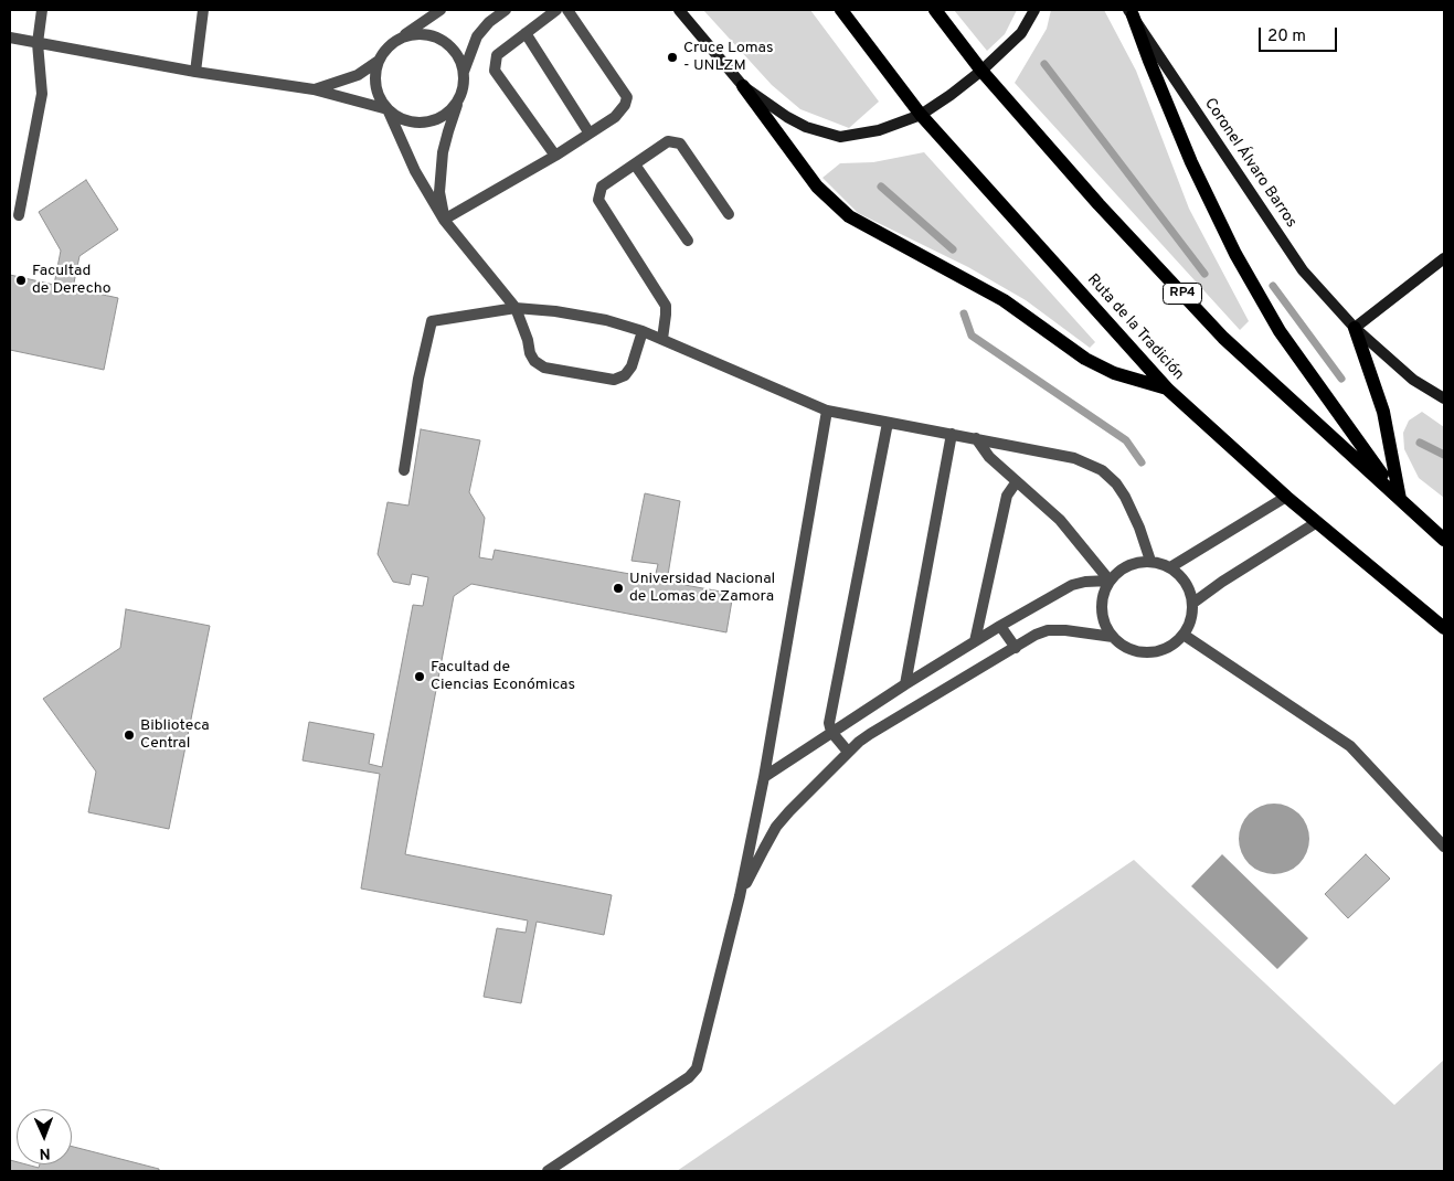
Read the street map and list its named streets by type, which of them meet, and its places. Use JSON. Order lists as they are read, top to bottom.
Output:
{
  "streets": {
    "main road": ["Coronel Álvaro Barros", "RP4", "Ruta de la Tradición"]
  },
  "places": [
    "Cruce Lomas - UNLZM",
    "Facultad de Derecho",
    "Universidad Nacional de Lomas de Zamora",
    "Facultad de Ciencias Económicas",
    "Biblioteca Central"
  ],
  "scale_bar": "20 m",
  "north": "bottom"
}
